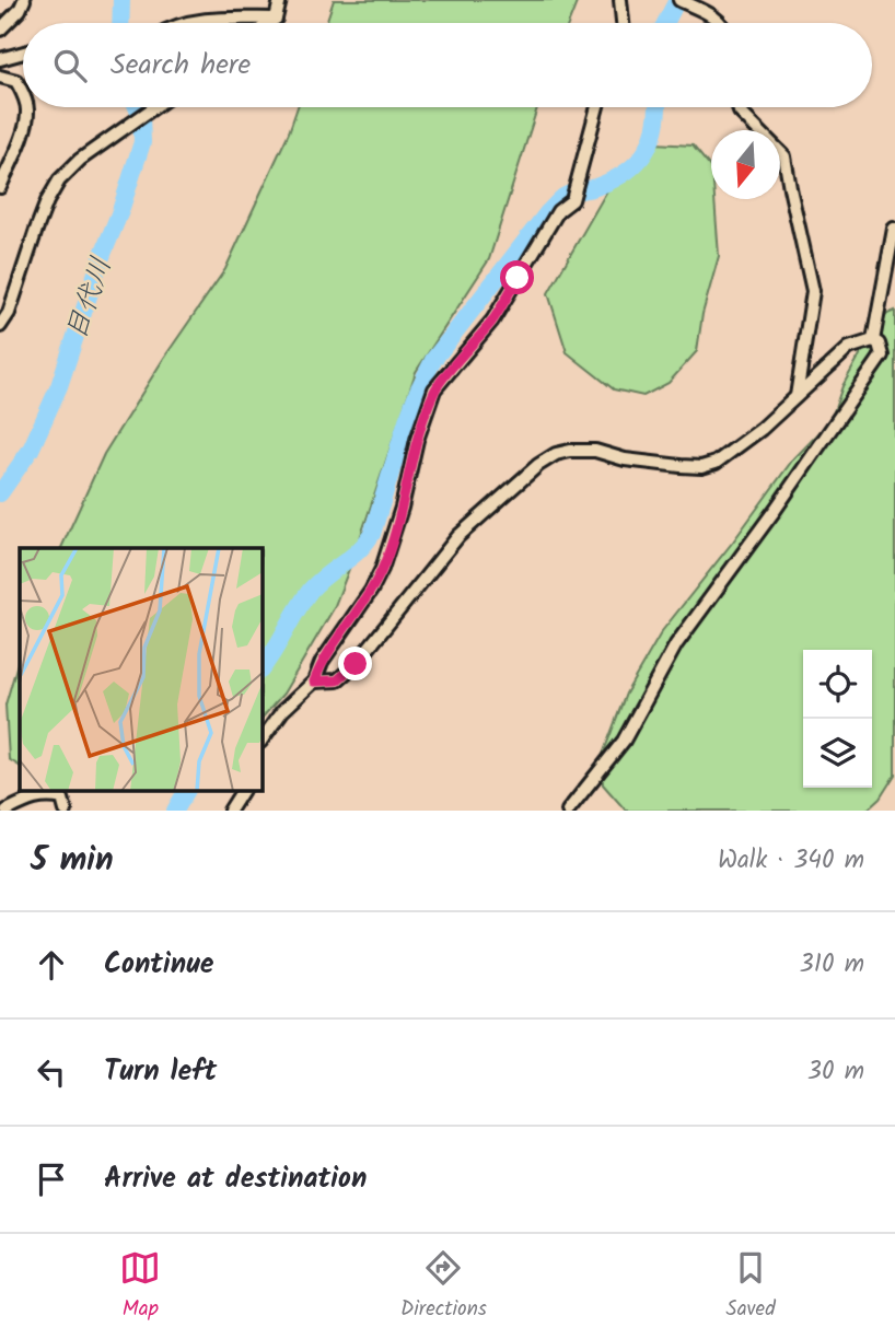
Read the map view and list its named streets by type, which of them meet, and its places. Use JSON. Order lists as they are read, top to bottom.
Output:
{
  "water": ["目代川"],
  "north": "bottom",
  "page": {
    "search": "Search here",
    "heading": ["5 min", "Walk · 340 m"],
    "list": [
      ["Continue", "310 m"],
      ["Turn left", "30 m"],
      "Arrive at destination"
    ],
    "nav": ["Map", "Directions", "Saved"]
  }
}
